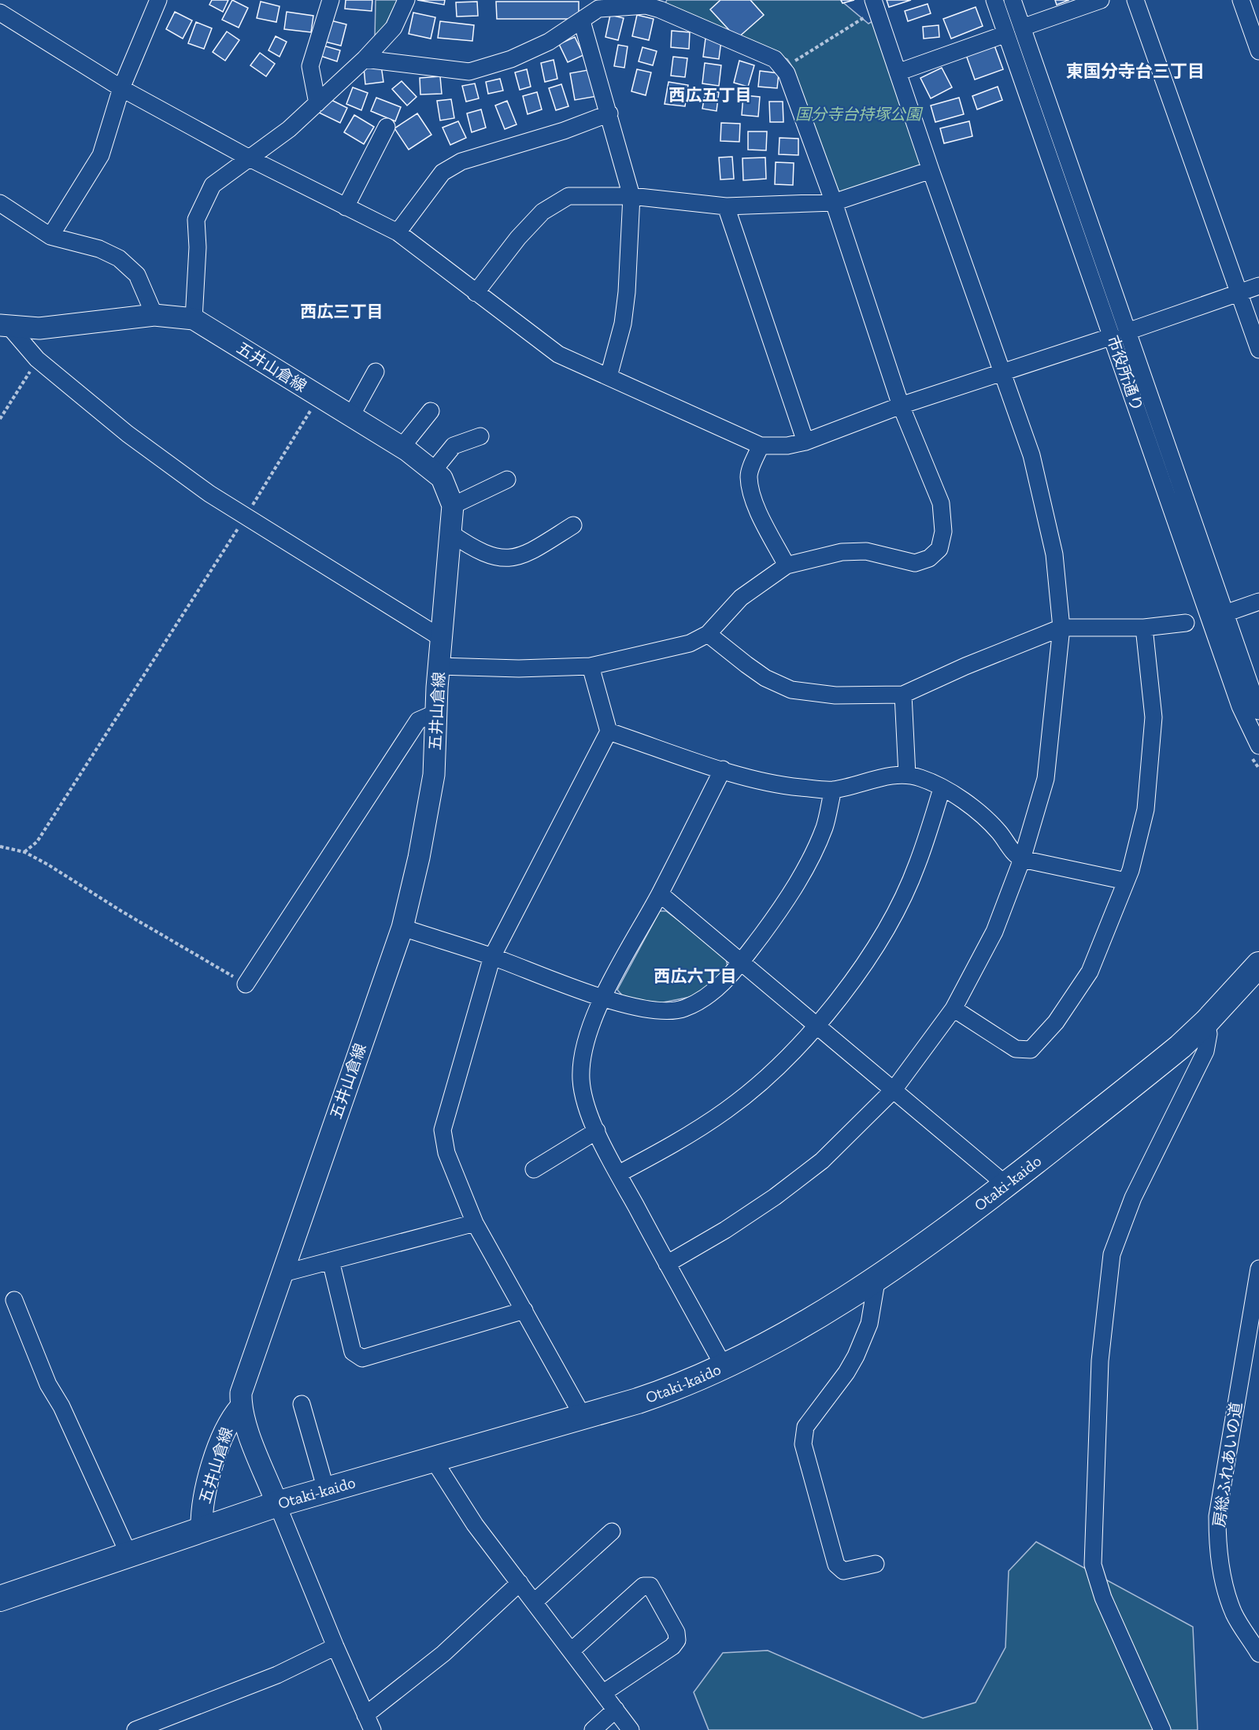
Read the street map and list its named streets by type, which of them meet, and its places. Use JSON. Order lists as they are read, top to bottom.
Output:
{
  "streets": {
    "highway": ["Otaki-kaido"],
    "main road": ["五井山倉線"],
    "street": ["市役所通り", "房総ふれあいの道"]
  },
  "crossings": [
    ["五井山倉線", "Otaki-kaido"]
  ],
  "districts": [
    "東国分寺台三丁目",
    "西広五丁目",
    "西広三丁目",
    "西広六丁目"
  ],
  "parks": ["国分寺台持塚公園"]
}
